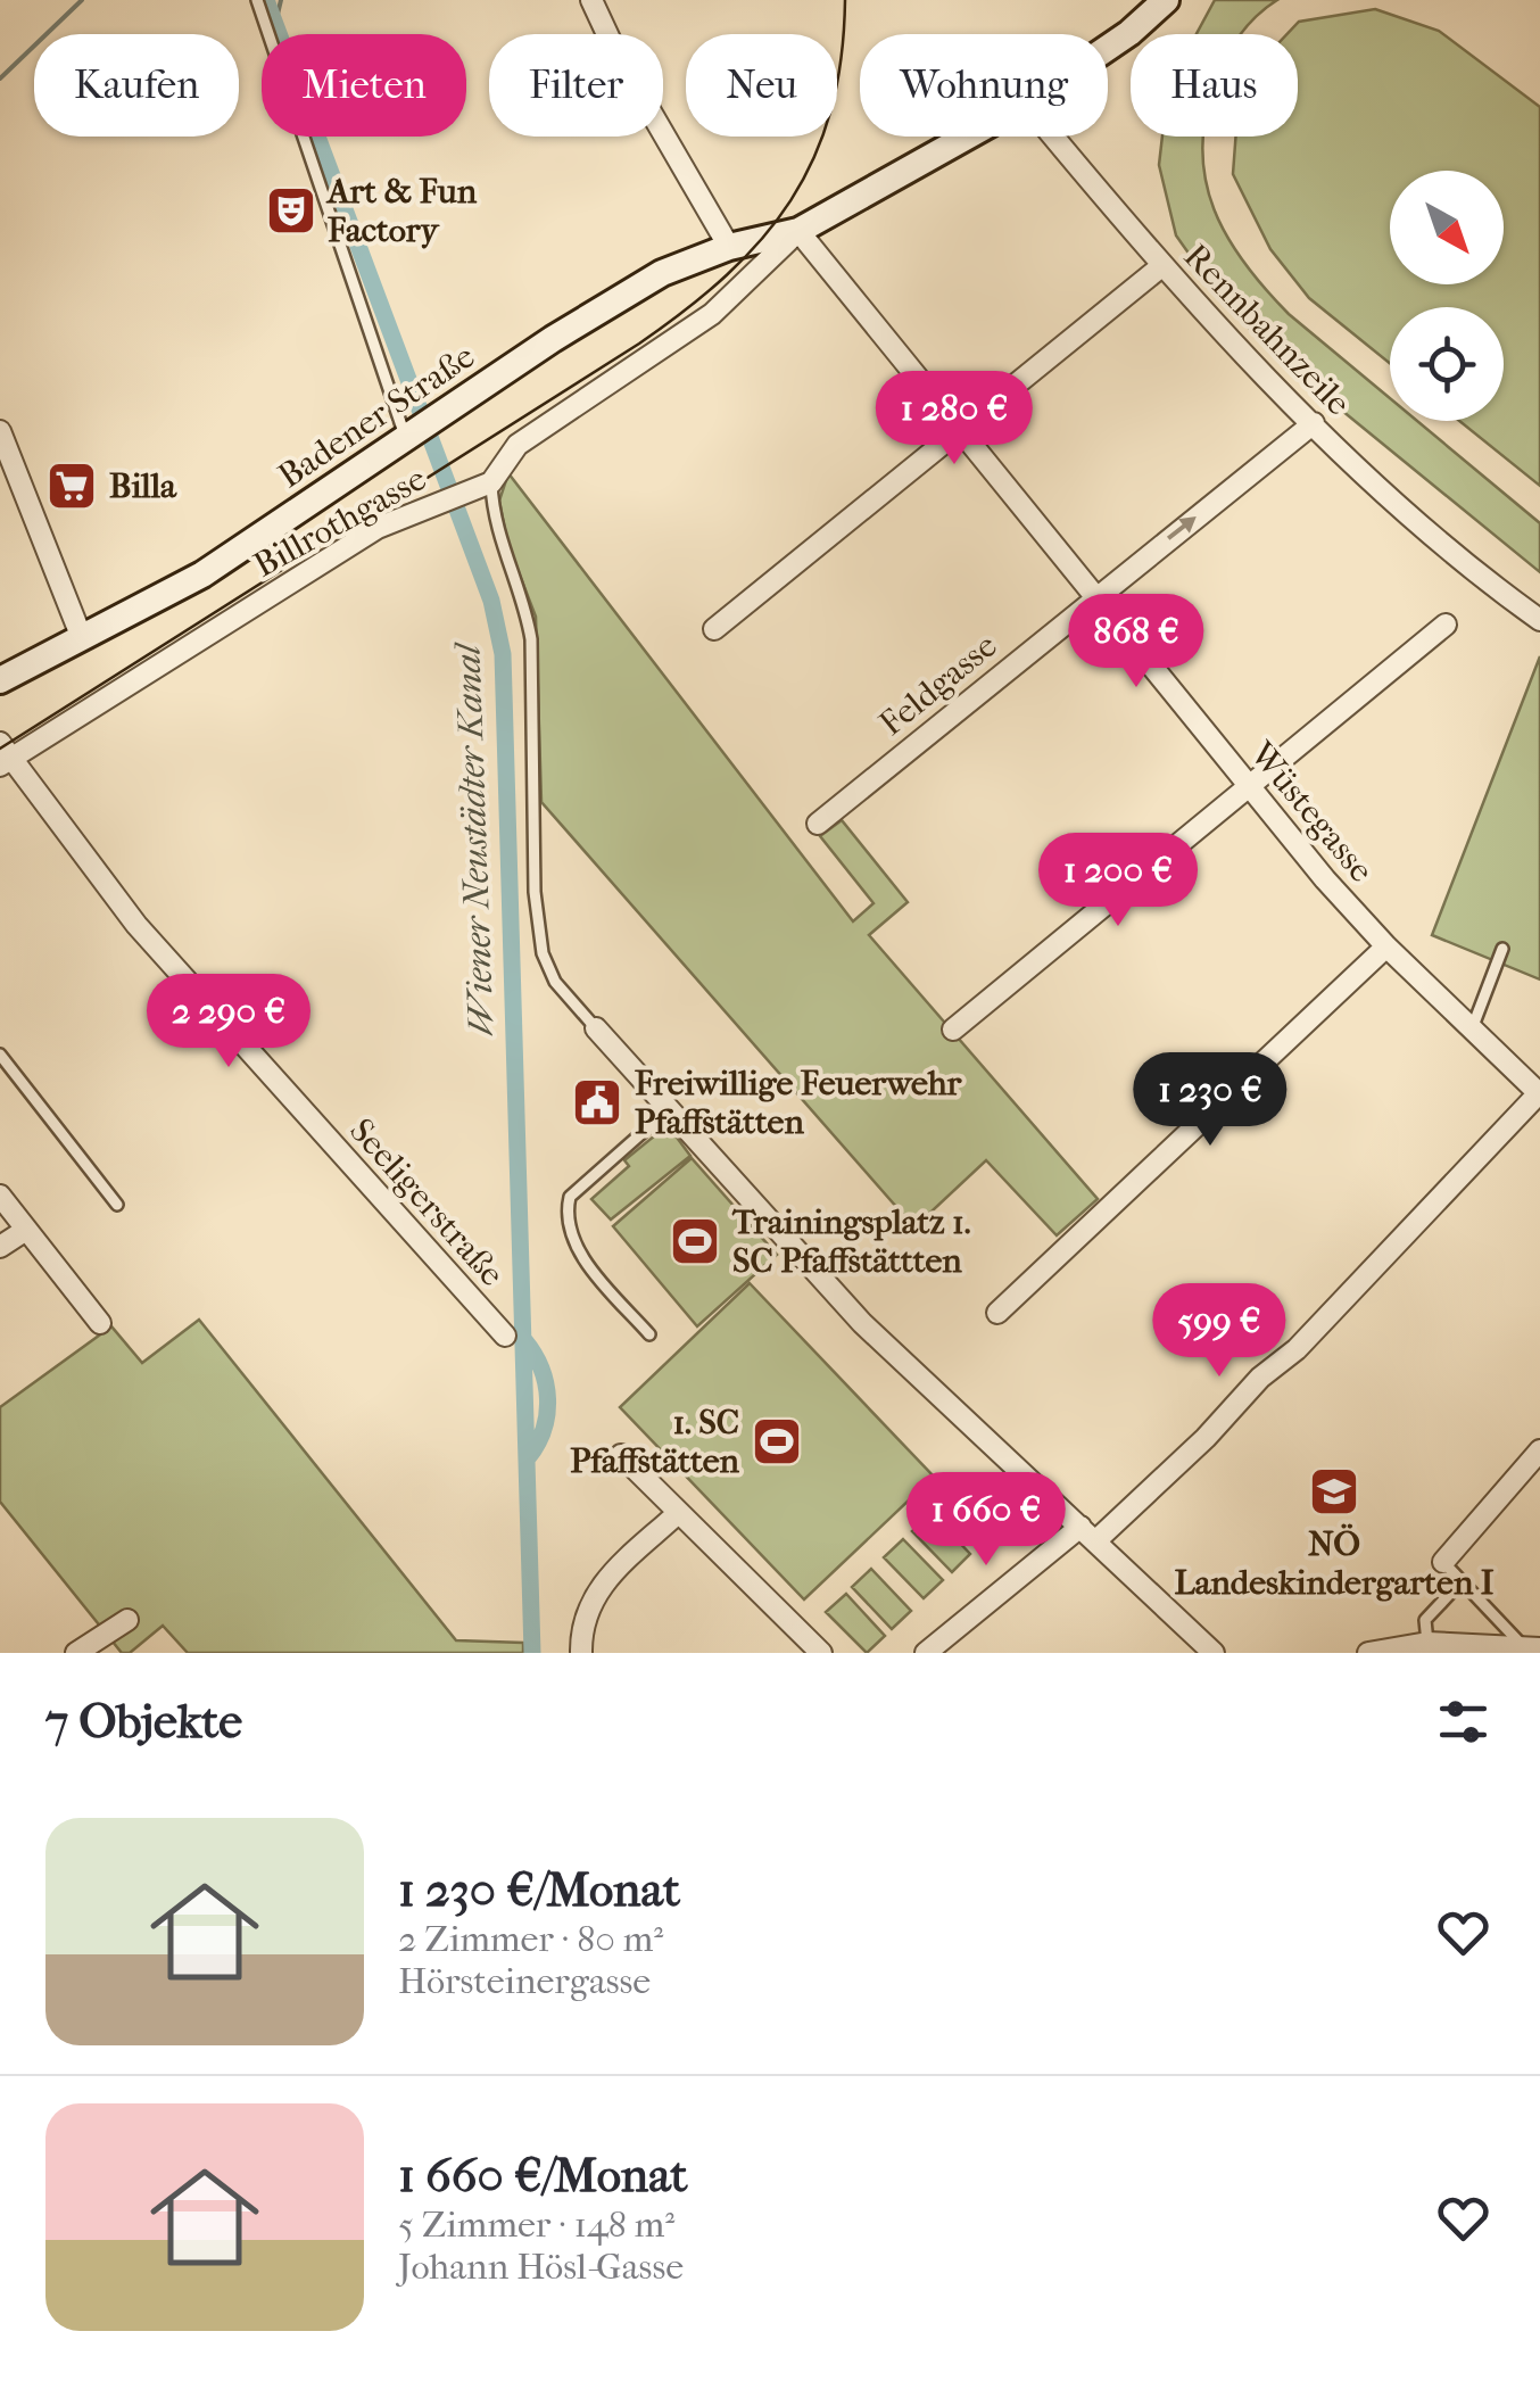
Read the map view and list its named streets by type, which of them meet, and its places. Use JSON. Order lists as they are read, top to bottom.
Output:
{
  "streets": {
    "street": [
      "Rennbahnzeile",
      "Badener Straße",
      "Billrothgasse",
      "Feldgasse",
      "Wüstegasse",
      "Seeligerstraße"
    ]
  },
  "crossings": [
    ["Rennbahnzeile", "Feldgasse"],
    ["Badener Straße", "Wüstegasse"],
    ["Billrothgasse", "Seeligerstraße"],
    ["Feldgasse", "Wüstegasse"]
  ],
  "one_way": ["Feldgasse"],
  "water": ["Wiener Neustädter Kanal"],
  "places": {
    "theatre": ["Art & Fun Factory"],
    "supermarket": ["Billa"],
    "public building": ["Freiwillige Feuerwehr Pfaffstätten"],
    "sports": ["Trainingsplatz 1. SC Pfaffstättten", "1. SC Pfaffstätten"],
    "school or university": ["NÖ Landeskindergarten I"]
  },
  "north": "bottom right",
  "page": {
    "chip": [
      "Kaufen",
      "Mieten",
      "Filter",
      "Neu",
      "Wohnung",
      "Haus"
    ],
    "price": [
      "1 280 €",
      "868 €",
      "1 200 €",
      "2 290 €",
      "1 230 €",
      "599 €",
      "1 660 €"
    ],
    "heading": "7 Objekte",
    "list": [
      {
        "name": "1 230 €/Monat",
        "note": "2 Zimmer · 80 m² · Hörsteinergasse"
      },
      {
        "name": "1 660 €/Monat",
        "note": "5 Zimmer · 148 m² · Johann Hösl-Gasse"
      }
    ]
  }
}
